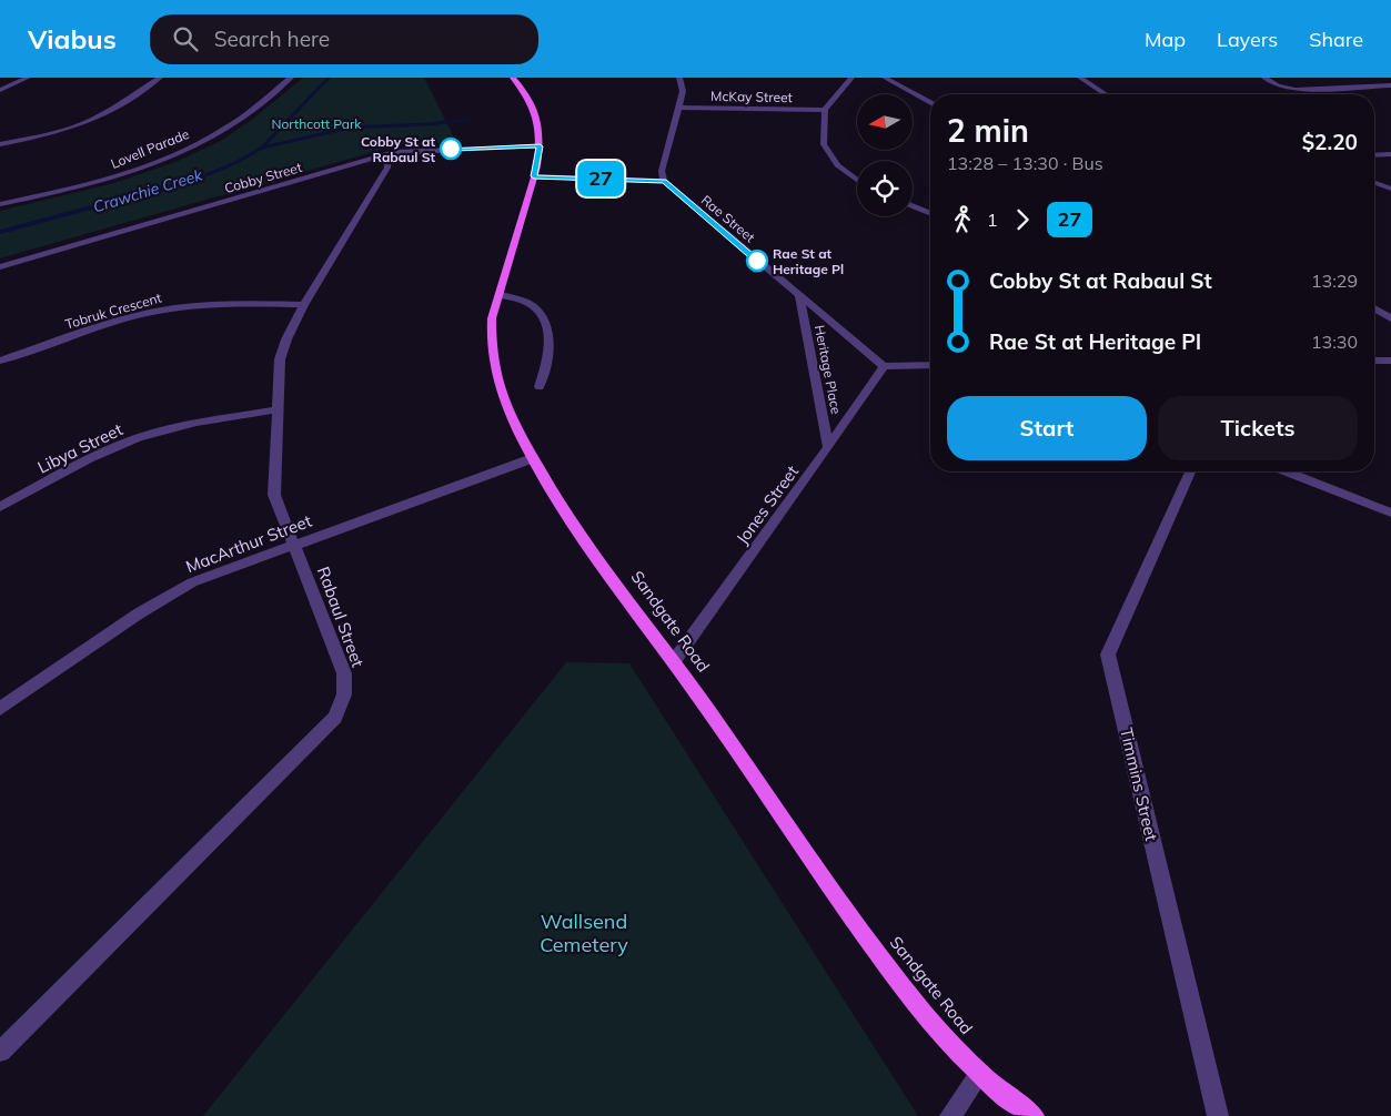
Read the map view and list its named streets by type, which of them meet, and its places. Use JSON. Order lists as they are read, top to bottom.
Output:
{
  "streets": {
    "main road": ["Sandgate Road"],
    "street": [
      "McKay Street",
      "Lovell Parade",
      "Cobby Street",
      "Rae Street",
      "Tobruk Crescent",
      "Heritage Place",
      "Libya Street",
      "Jones Street",
      "MacArthur Street",
      "Rabaul Street",
      "Timmins Street"
    ]
  },
  "crossings": [
    ["Cobby Street", "Rabaul Street"],
    ["Cobby Street", "Sandgate Road"],
    ["Rae Street", "Heritage Place"],
    ["Rae Street", "Jones Street"],
    ["Tobruk Crescent", "Rabaul Street"],
    ["Heritage Place", "Jones Street"],
    ["Libya Street", "Rabaul Street"],
    ["Jones Street", "Sandgate Road"],
    ["MacArthur Street", "Rabaul Street"],
    ["MacArthur Street", "Sandgate Road"]
  ],
  "water": ["Crawchie Creek"],
  "parks": ["Northcott Park", "Wallsend Cemetery"],
  "places": ["Cobby St at Rabaul St", "Rae St at Heritage Pl"],
  "lines": ["bus line 27"],
  "north": "left",
  "page": {
    "header": "Viabus",
    "search": "Search here",
    "nav": ["Map", "Layers", "Share"],
    "on_map": "27",
    "heading": ["2 min", "13:28 – 13:30 · Bus", "$2.20"],
    "legs": ["1", "27"],
    "list": [
      {
        "name": "Cobby St at Rabaul St",
        "value": "13:29"
      },
      {
        "name": "Rae St at Heritage Pl",
        "value": "13:30"
      }
    ],
    "buttons": ["Start", "Tickets"]
  }
}
